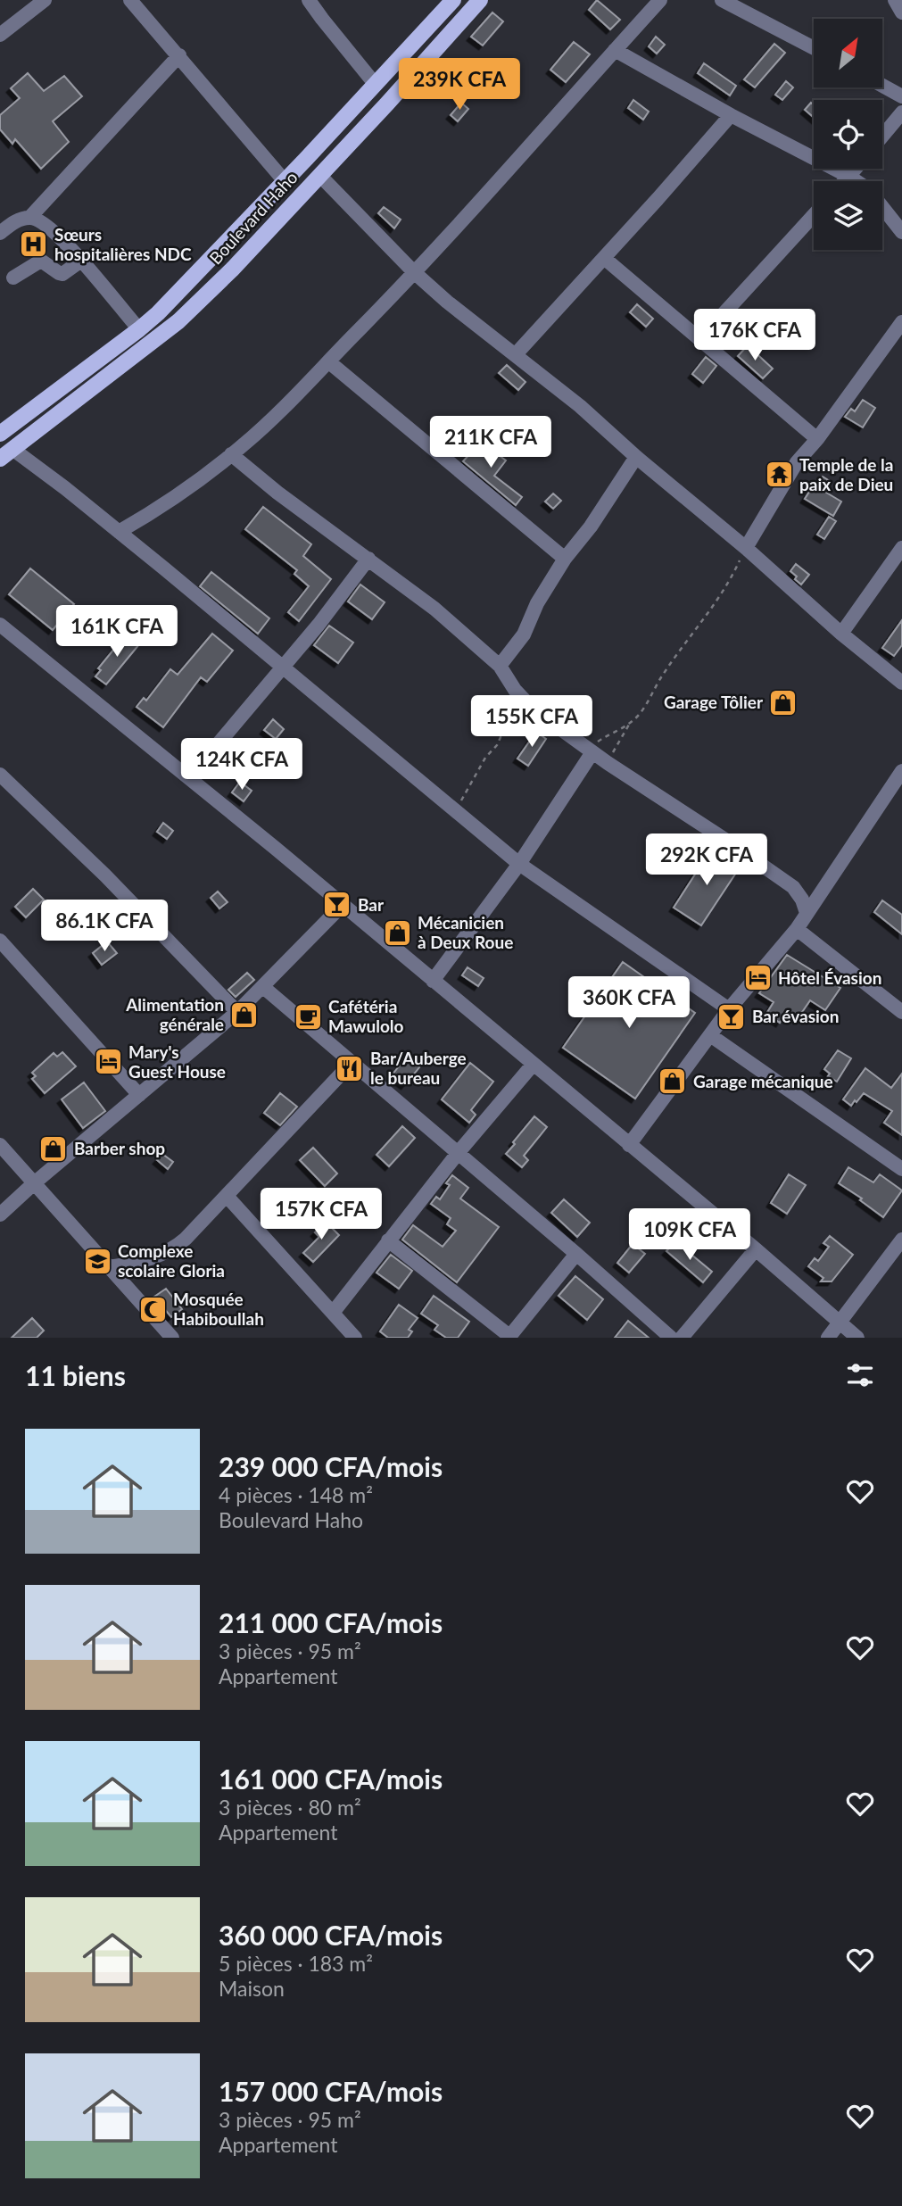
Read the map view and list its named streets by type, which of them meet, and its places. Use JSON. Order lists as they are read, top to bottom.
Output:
{
  "streets": {
    "main road": ["Boulevard Haho"]
  },
  "places": {
    "hospital": ["Sœurs hospitalières NDC"],
    "temple": ["Temple de la paix de Dieu"],
    "shop": [
      "Garage Tôlier",
      "Mécanicien à Deux Roue",
      "Alimentation générale",
      "Garage mécanique",
      "Barber shop"
    ],
    "bar": ["Bar", "Bar évasion"],
    "hotel": ["Hôtel Évasion", "Mary's Guest House"],
    "cafe": ["Cafétéria Mawulolo"],
    "restaurant": ["Bar/Auberge le bureau"],
    "school or university": ["Complexe scolaire Gloria"],
    "mosque": ["Mosquée Habiboullah"]
  },
  "north": "top right",
  "page": {
    "price": [
      "239K CFA",
      "176K CFA",
      "211K CFA",
      "161K CFA",
      "155K CFA",
      "124K CFA",
      "292K CFA",
      "86.1K CFA",
      "360K CFA",
      "157K CFA",
      "109K CFA"
    ],
    "heading": "11 biens",
    "list": [
      {
        "name": "239 000 CFA/mois",
        "note": "4 pièces · 148 m² · Boulevard Haho"
      },
      {
        "name": "211 000 CFA/mois",
        "note": "3 pièces · 95 m² · Appartement"
      },
      {
        "name": "161 000 CFA/mois",
        "note": "3 pièces · 80 m² · Appartement"
      },
      {
        "name": "360 000 CFA/mois",
        "note": "5 pièces · 183 m² · Maison"
      },
      {
        "name": "157 000 CFA/mois",
        "note": "3 pièces · 95 m² · Appartement"
      }
    ]
  }
}
